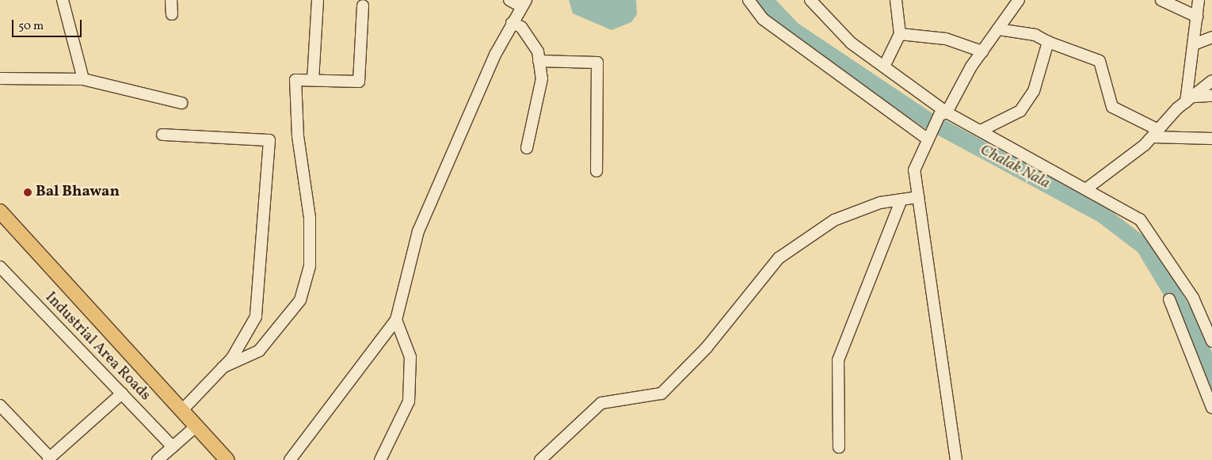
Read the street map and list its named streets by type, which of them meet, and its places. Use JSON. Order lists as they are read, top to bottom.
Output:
{
  "streets": {
    "street": ["Industrial Area Roads"]
  },
  "water": ["Chalak Nala"],
  "places": ["Bal Bhawan"],
  "scale_bar": "50 m"
}
